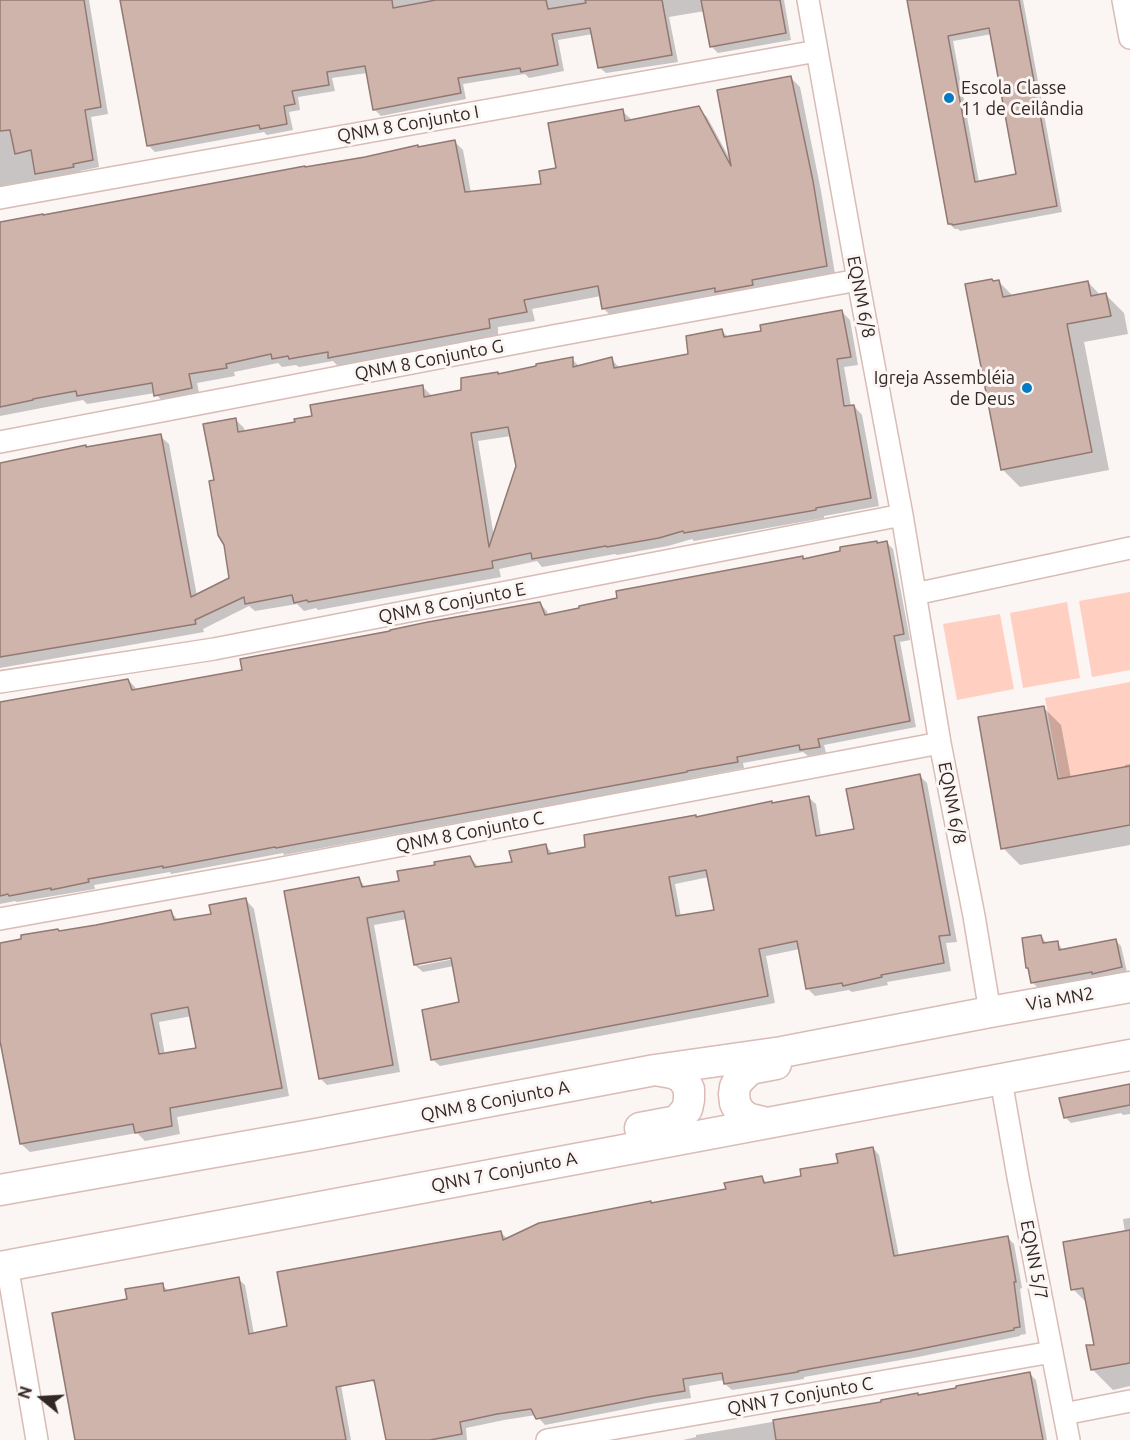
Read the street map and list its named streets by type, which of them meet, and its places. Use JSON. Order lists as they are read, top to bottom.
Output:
{
  "streets": {
    "main road": ["Via MN2", "QNM 8 Conjunto A", "QNN 7 Conjunto A"],
    "street": [
      "QNM 8 Conjunto I",
      "EQNM 6/8",
      "QNM 8 Conjunto G",
      "QNM 8 Conjunto E",
      "QNM 8 Conjunto C",
      "EQNN 5/7",
      "QNN 7 Conjunto C"
    ]
  },
  "crossings": [
    ["QNM 8 Conjunto I", "EQNM 6/8"],
    ["EQNM 6/8", "QNM 8 Conjunto G"],
    ["EQNM 6/8", "QNM 8 Conjunto E"],
    ["EQNM 6/8", "QNM 8 Conjunto C"],
    ["EQNM 6/8", "Via MN2"],
    ["EQNM 6/8", "QNM 8 Conjunto A"],
    ["Via MN2", "QNM 8 Conjunto A"],
    ["QNN 7 Conjunto A", "EQNN 5/7"],
    ["EQNN 5/7", "QNN 7 Conjunto C"]
  ],
  "places": ["Escola Classe 11 de Ceilândia", "Igreja Assembléia de Deus"],
  "north": "left"
}
